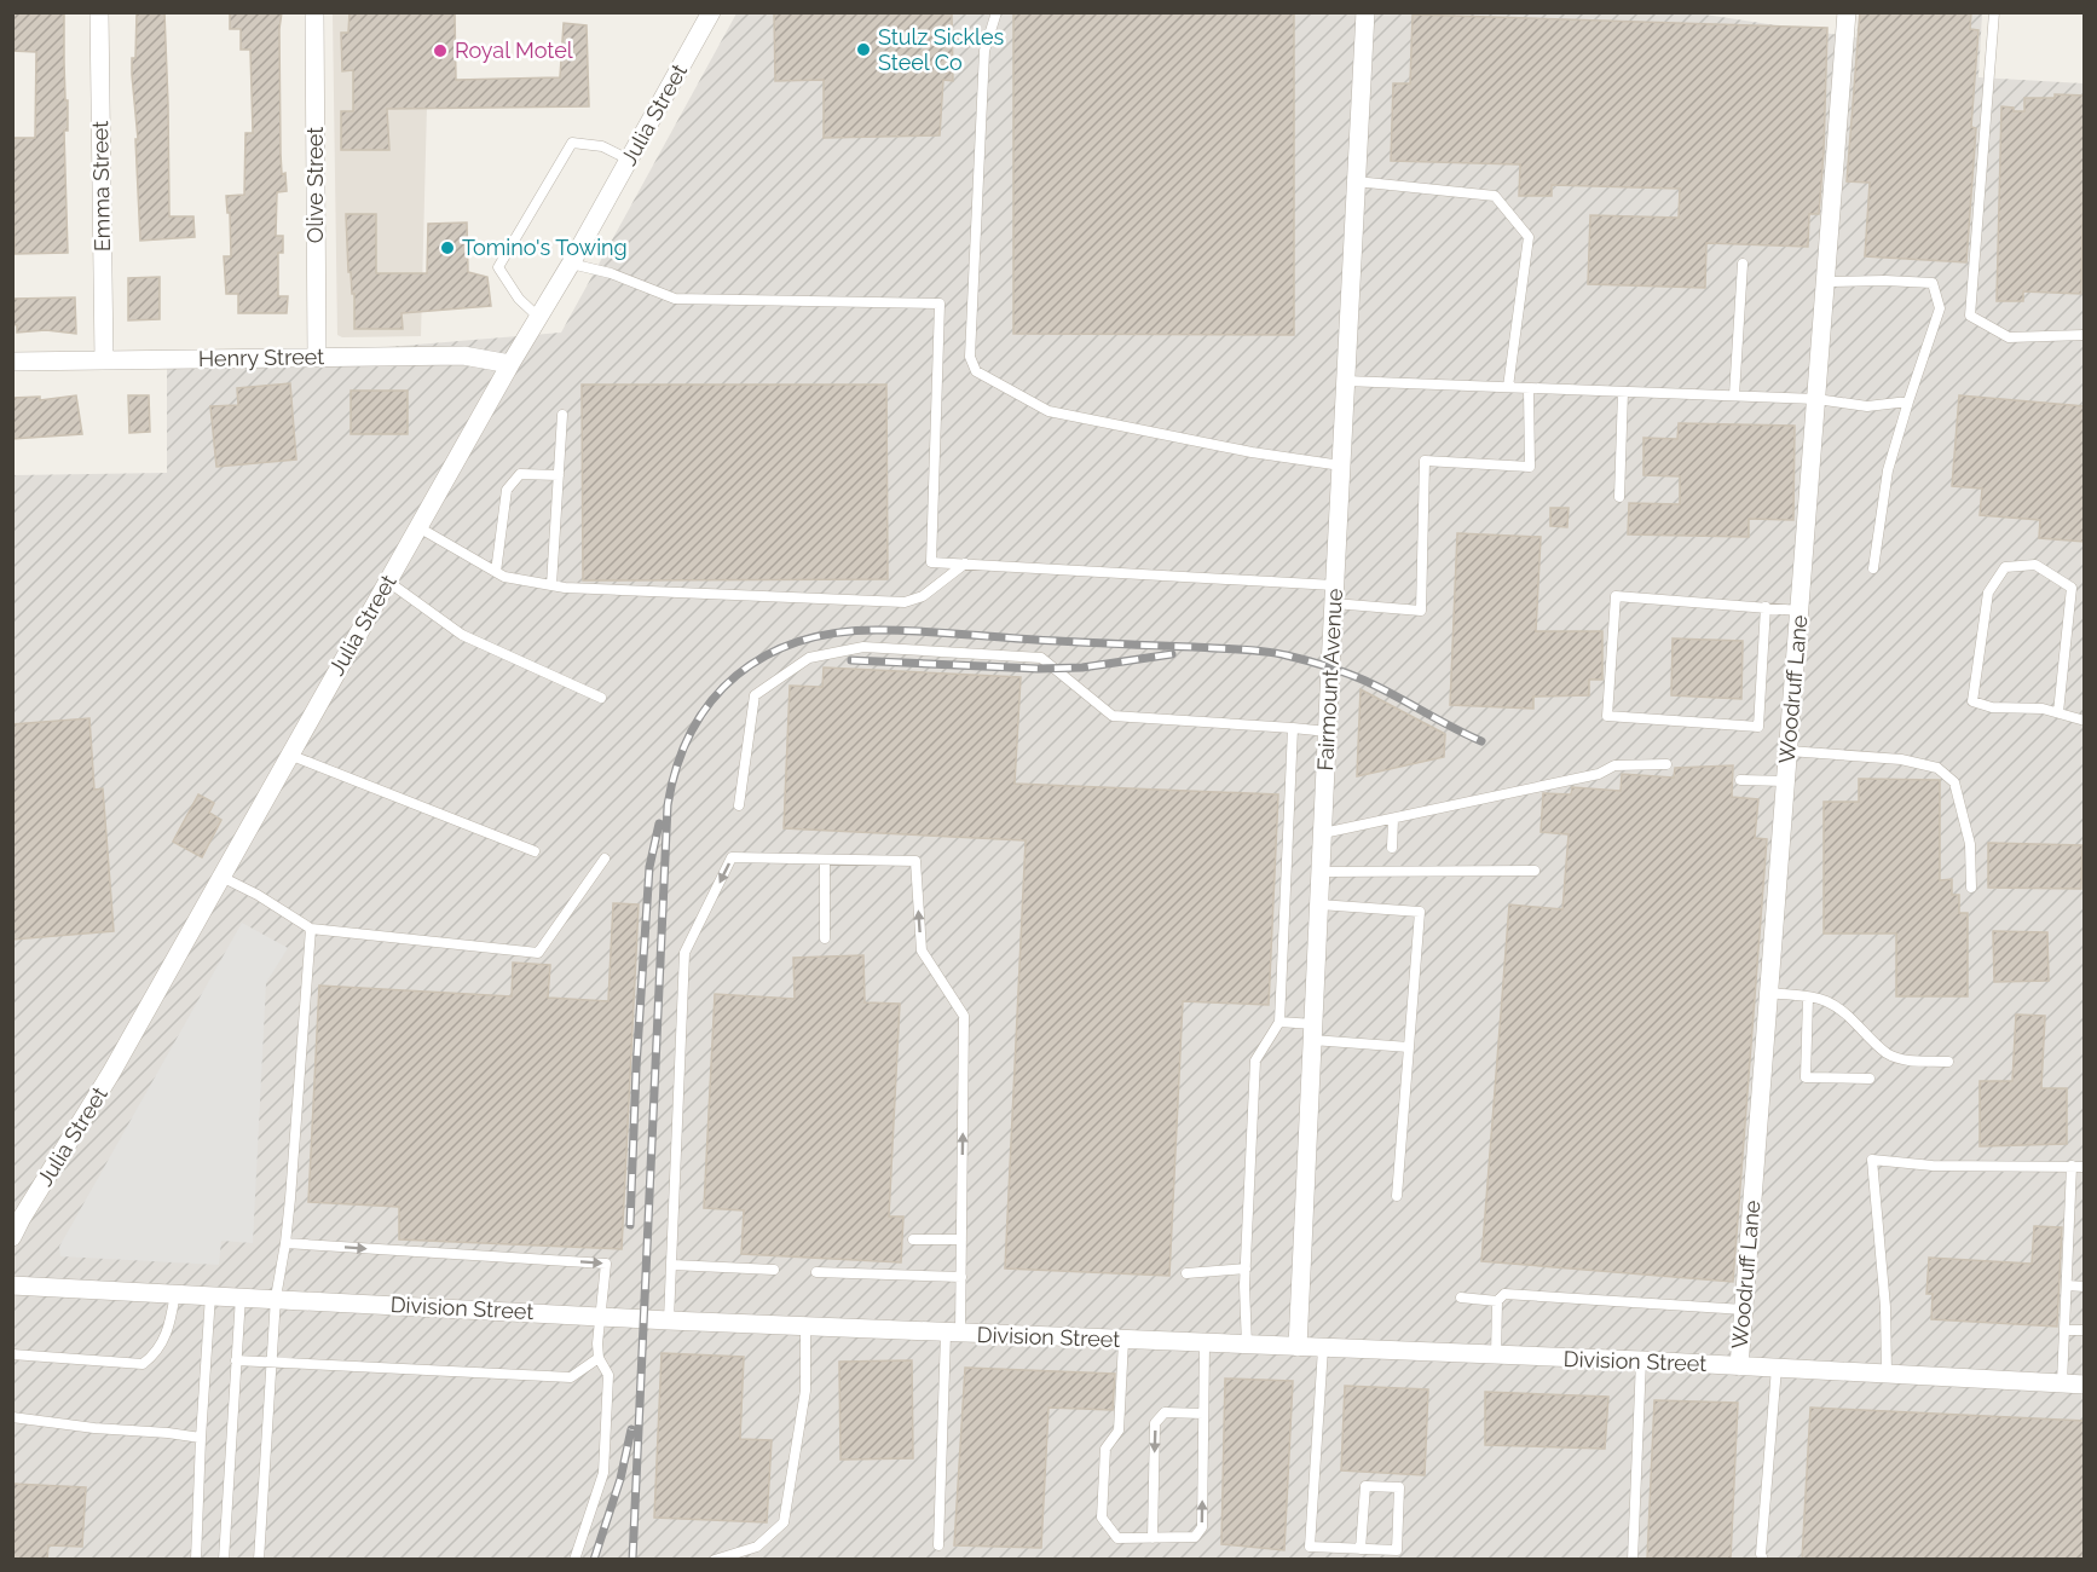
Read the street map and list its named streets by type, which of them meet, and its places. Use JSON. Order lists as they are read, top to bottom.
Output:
{
  "streets": {
    "street": [
      "Julia Street",
      "Olive Street",
      "Emma Street",
      "Henry Street",
      "Fairmount Avenue",
      "Woodruff Lane",
      "Division Street"
    ]
  },
  "crossings": [
    ["Julia Street", "Henry Street"],
    ["Olive Street", "Henry Street"],
    ["Emma Street", "Henry Street"],
    ["Fairmount Avenue", "Division Street"],
    ["Woodruff Lane", "Division Street"]
  ],
  "places": ["Stulz Sickles Steel Co", "Royal Motel", "Tomino's Towing"]
}
